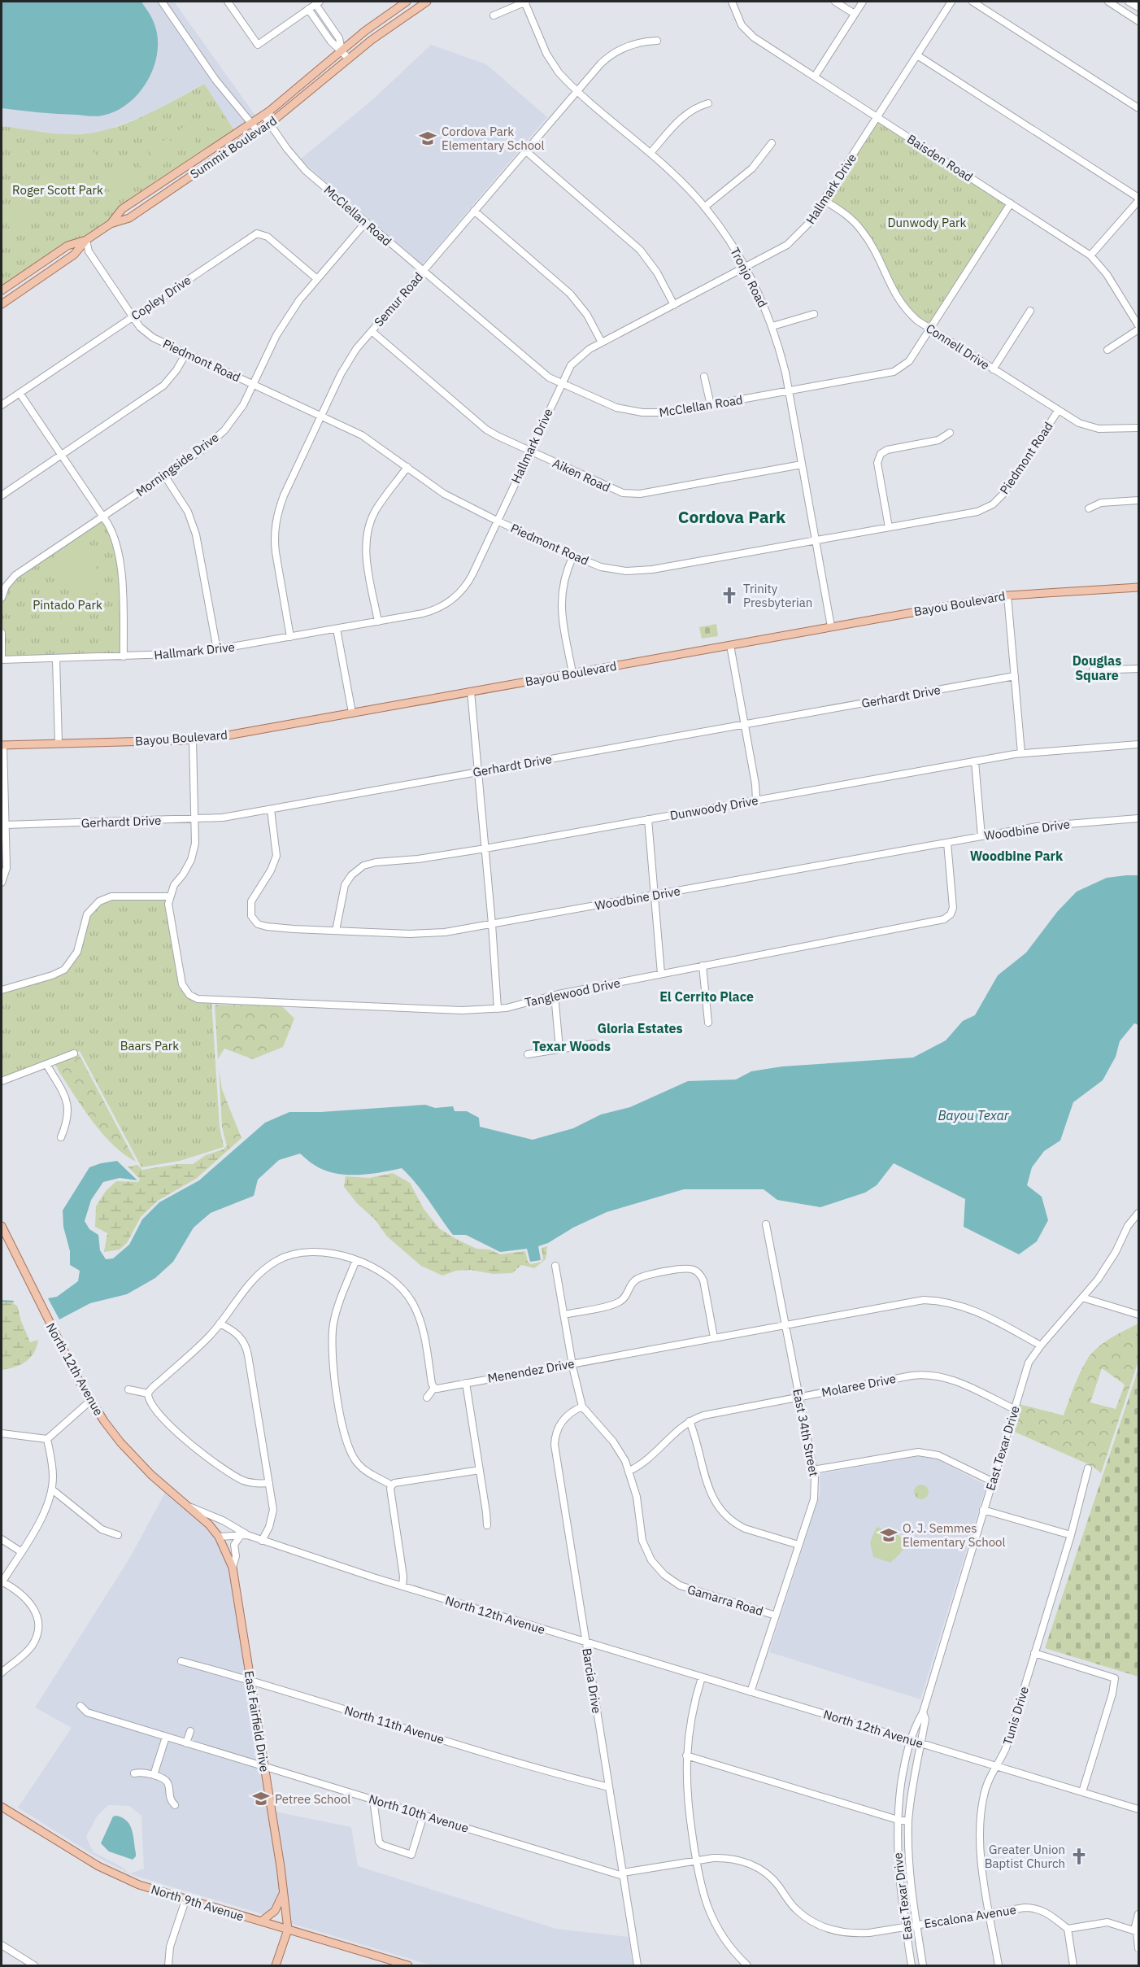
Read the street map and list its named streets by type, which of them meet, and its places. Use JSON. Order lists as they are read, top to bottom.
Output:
{
  "streets": {
    "main road": [
      "Summit Boulevard",
      "Bayou Boulevard",
      "North 12th Avenue",
      "East Fairfield Drive",
      "North 9th Avenue"
    ],
    "street": [
      "Baisden Road",
      "Hallmark Drive",
      "McClellan Road",
      "Tronjo Road",
      "Copley Drive",
      "Semur Road",
      "Connell Drive",
      "Piedmont Road",
      "Morningside Drive",
      "Aiken Road",
      "Gerhardt Drive",
      "Dunwoody Drive",
      "Woodbine Drive",
      "Tanglewood Drive",
      "Menendez Drive",
      "Molaree Drive",
      "East 34th Street",
      "East Texar Drive",
      "Gamarra Road",
      "Barcia Drive",
      "Tunis Drive",
      "North 11th Avenue",
      "North 10th Avenue",
      "Escalona Avenue"
    ]
  },
  "crossings": [
    ["Summit Boulevard", "McClellan Road"],
    ["Summit Boulevard", "Piedmont Road"],
    ["Baisden Road", "Hallmark Drive"],
    ["Baisden Road", "McClellan Road"],
    ["Hallmark Drive", "McClellan Road"],
    ["Hallmark Drive", "Tronjo Road"],
    ["Hallmark Drive", "Semur Road"],
    ["Hallmark Drive", "Connell Drive"],
    ["Hallmark Drive", "Piedmont Road"],
    ["Hallmark Drive", "Aiken Road"],
    ["McClellan Road", "Tronjo Road"],
    ["McClellan Road", "Semur Road"],
    ["McClellan Road", "Connell Drive"],
    ["McClellan Road", "Morningside Drive"],
    ["Tronjo Road", "Semur Road"],
    ["Tronjo Road", "Piedmont Road"],
    ["Tronjo Road", "Aiken Road"],
    ["Tronjo Road", "Bayou Boulevard"],
    ["Copley Drive", "Piedmont Road"],
    ["Copley Drive", "Morningside Drive"],
    ["Semur Road", "Piedmont Road"],
    ["Semur Road", "Aiken Road"],
    ["Connell Drive", "Piedmont Road"],
    ["Piedmont Road", "Morningside Drive"],
    ["Gerhardt Drive", "Woodbine Drive"],
    ["Dunwoody Drive", "Woodbine Drive"],
    ["Woodbine Drive", "Tanglewood Drive"],
    ["North 12th Avenue", "East 34th Street"],
    ["North 12th Avenue", "East Texar Drive"],
    ["North 12th Avenue", "Barcia Drive"],
    ["North 12th Avenue", "Tunis Drive"],
    ["North 12th Avenue", "East Fairfield Drive"],
    ["Menendez Drive", "East 34th Street"],
    ["Menendez Drive", "East Texar Drive"],
    ["Menendez Drive", "Gamarra Road"],
    ["Molaree Drive", "East 34th Street"],
    ["Molaree Drive", "East Texar Drive"],
    ["Molaree Drive", "Gamarra Road"],
    ["East 34th Street", "Gamarra Road"],
    ["East Texar Drive", "Escalona Avenue"],
    ["Gamarra Road", "Barcia Drive"],
    ["Barcia Drive", "North 11th Avenue"],
    ["Barcia Drive", "North 10th Avenue"],
    ["Barcia Drive", "Escalona Avenue"],
    ["Tunis Drive", "Escalona Avenue"],
    ["East Fairfield Drive", "North 11th Avenue"],
    ["East Fairfield Drive", "North 10th Avenue"],
    ["East Fairfield Drive", "North 9th Avenue"],
    ["North 10th Avenue", "Escalona Avenue"]
  ],
  "districts": [
    "Cordova Park",
    "Douglas Square",
    "Woodbine Park",
    "El Cerrito Place",
    "Gloria Estates",
    "Texar Woods"
  ],
  "water": ["Bayou Texar"],
  "parks": [
    "Roger Scott Park",
    "Dunwody Park",
    "Pintado Park",
    "Baars Park"
  ],
  "places": {
    "school or university": ["Cordova Park Elementary School", "O. J. Semmes Elementary School", "Petree School"],
    "church": ["Trinity Presbyterian", "Greater Union Baptist Church"]
  }
}
